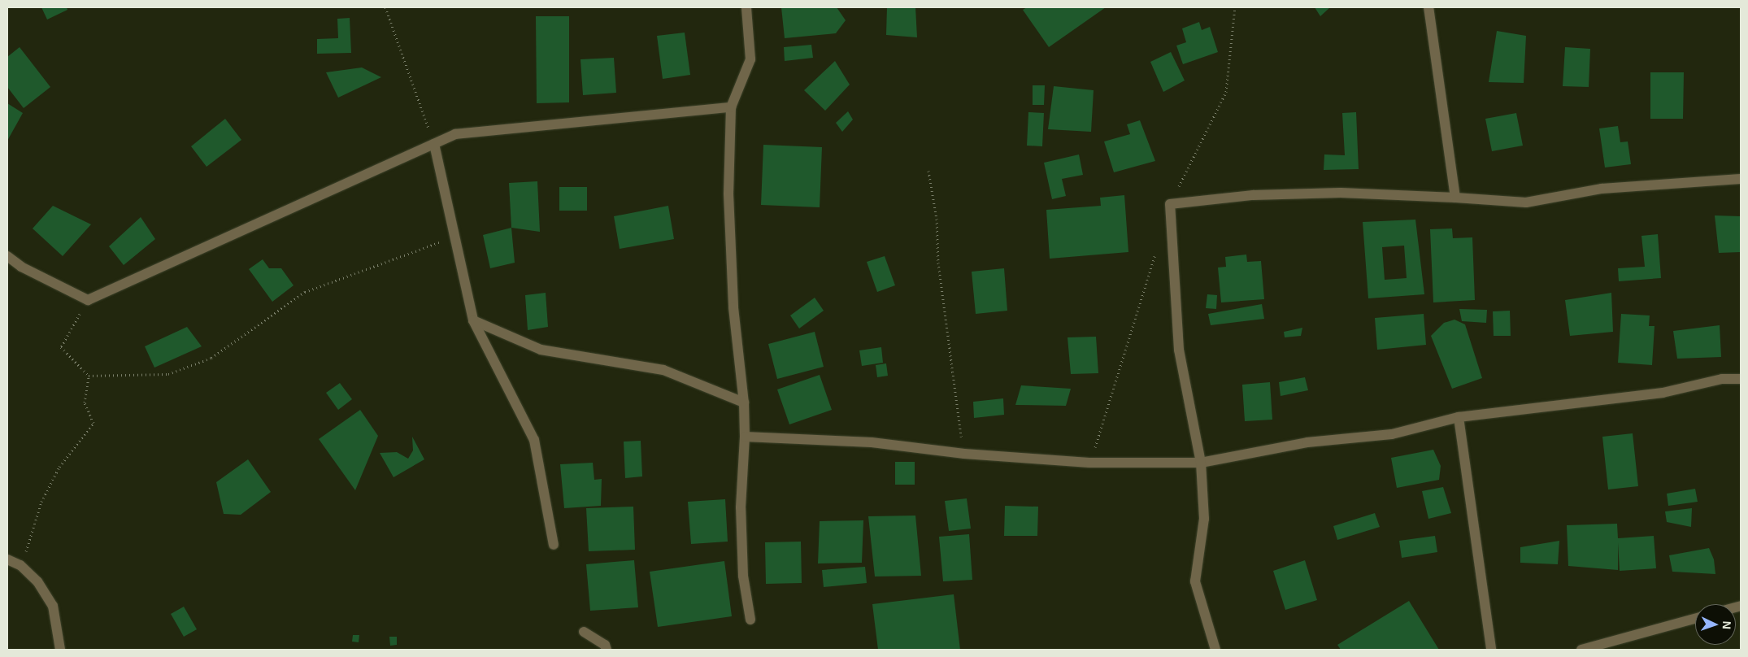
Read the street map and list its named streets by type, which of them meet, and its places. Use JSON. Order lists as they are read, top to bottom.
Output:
{
  "north": "right"
}
